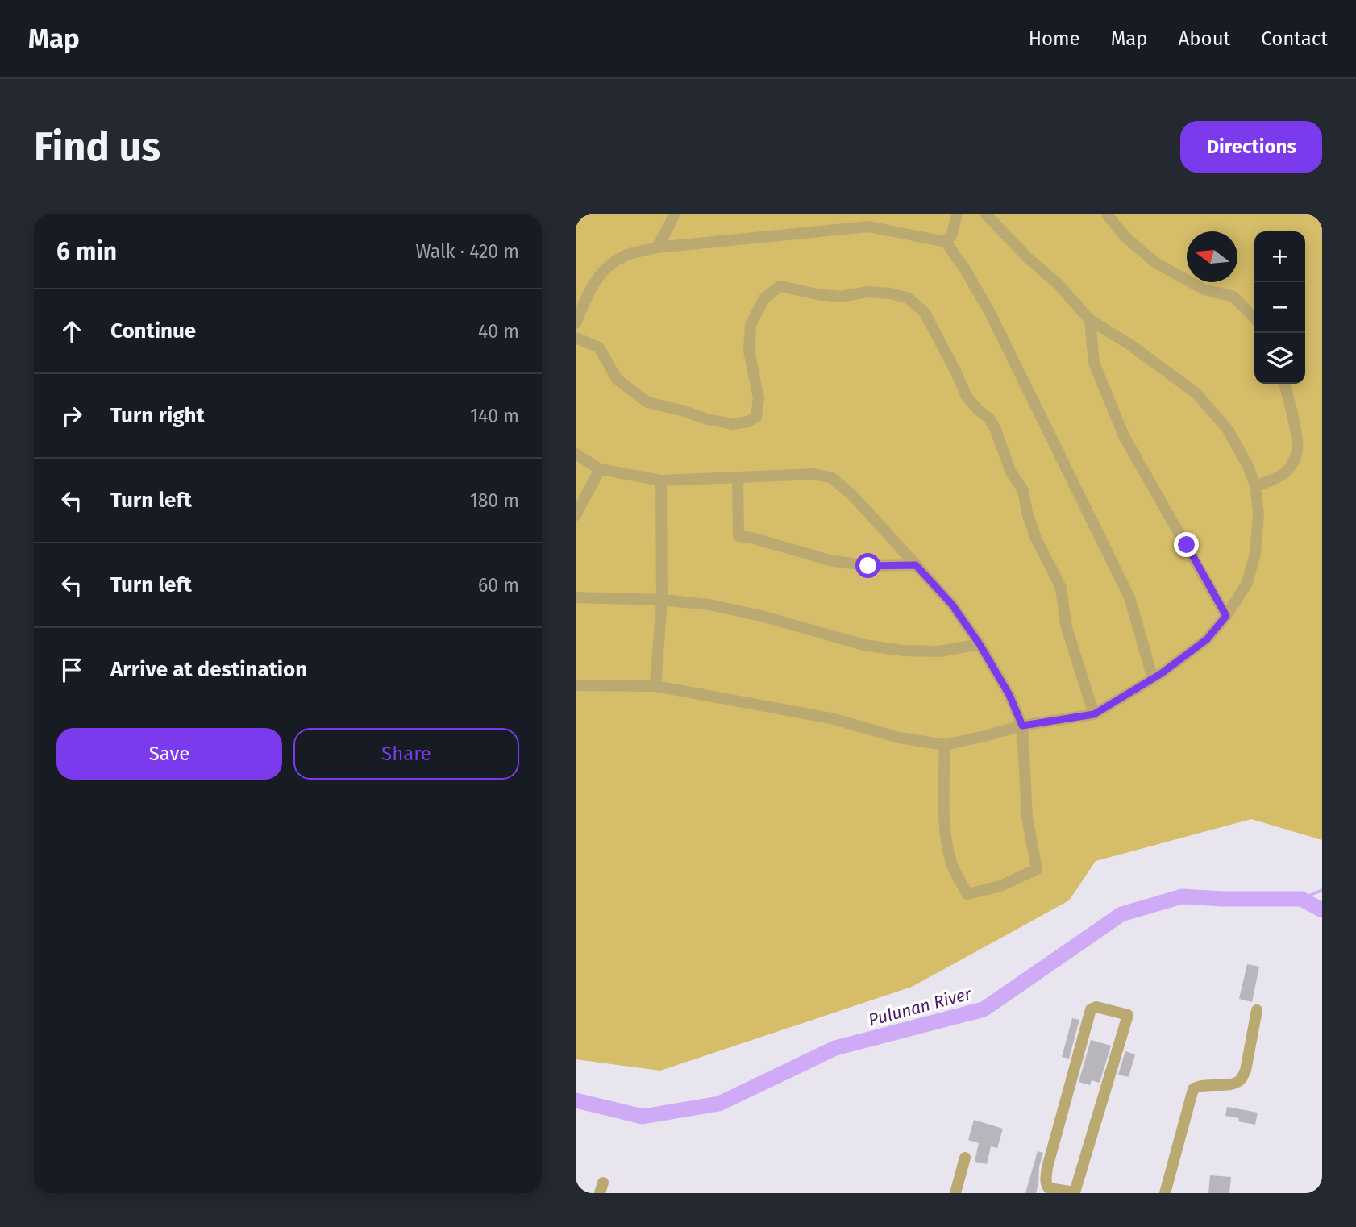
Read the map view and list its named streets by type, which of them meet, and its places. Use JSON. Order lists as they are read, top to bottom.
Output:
{
  "water": ["Pulunan River"],
  "north": "left",
  "page": {
    "header": "Map",
    "nav": [
      "Home",
      "Map",
      "About",
      "Contact"
    ],
    "buttons": [
      "Directions",
      ["Save", "Share"]
    ],
    "title": "Find us",
    "heading": ["6 min", "Walk · 420 m"],
    "map_buttons": ["+", "−"],
    "list": [
      ["Continue", "40 m"],
      ["Turn right", "140 m"],
      ["Turn left", "180 m"],
      ["Turn left", "60 m"],
      "Arrive at destination"
    ]
  }
}
